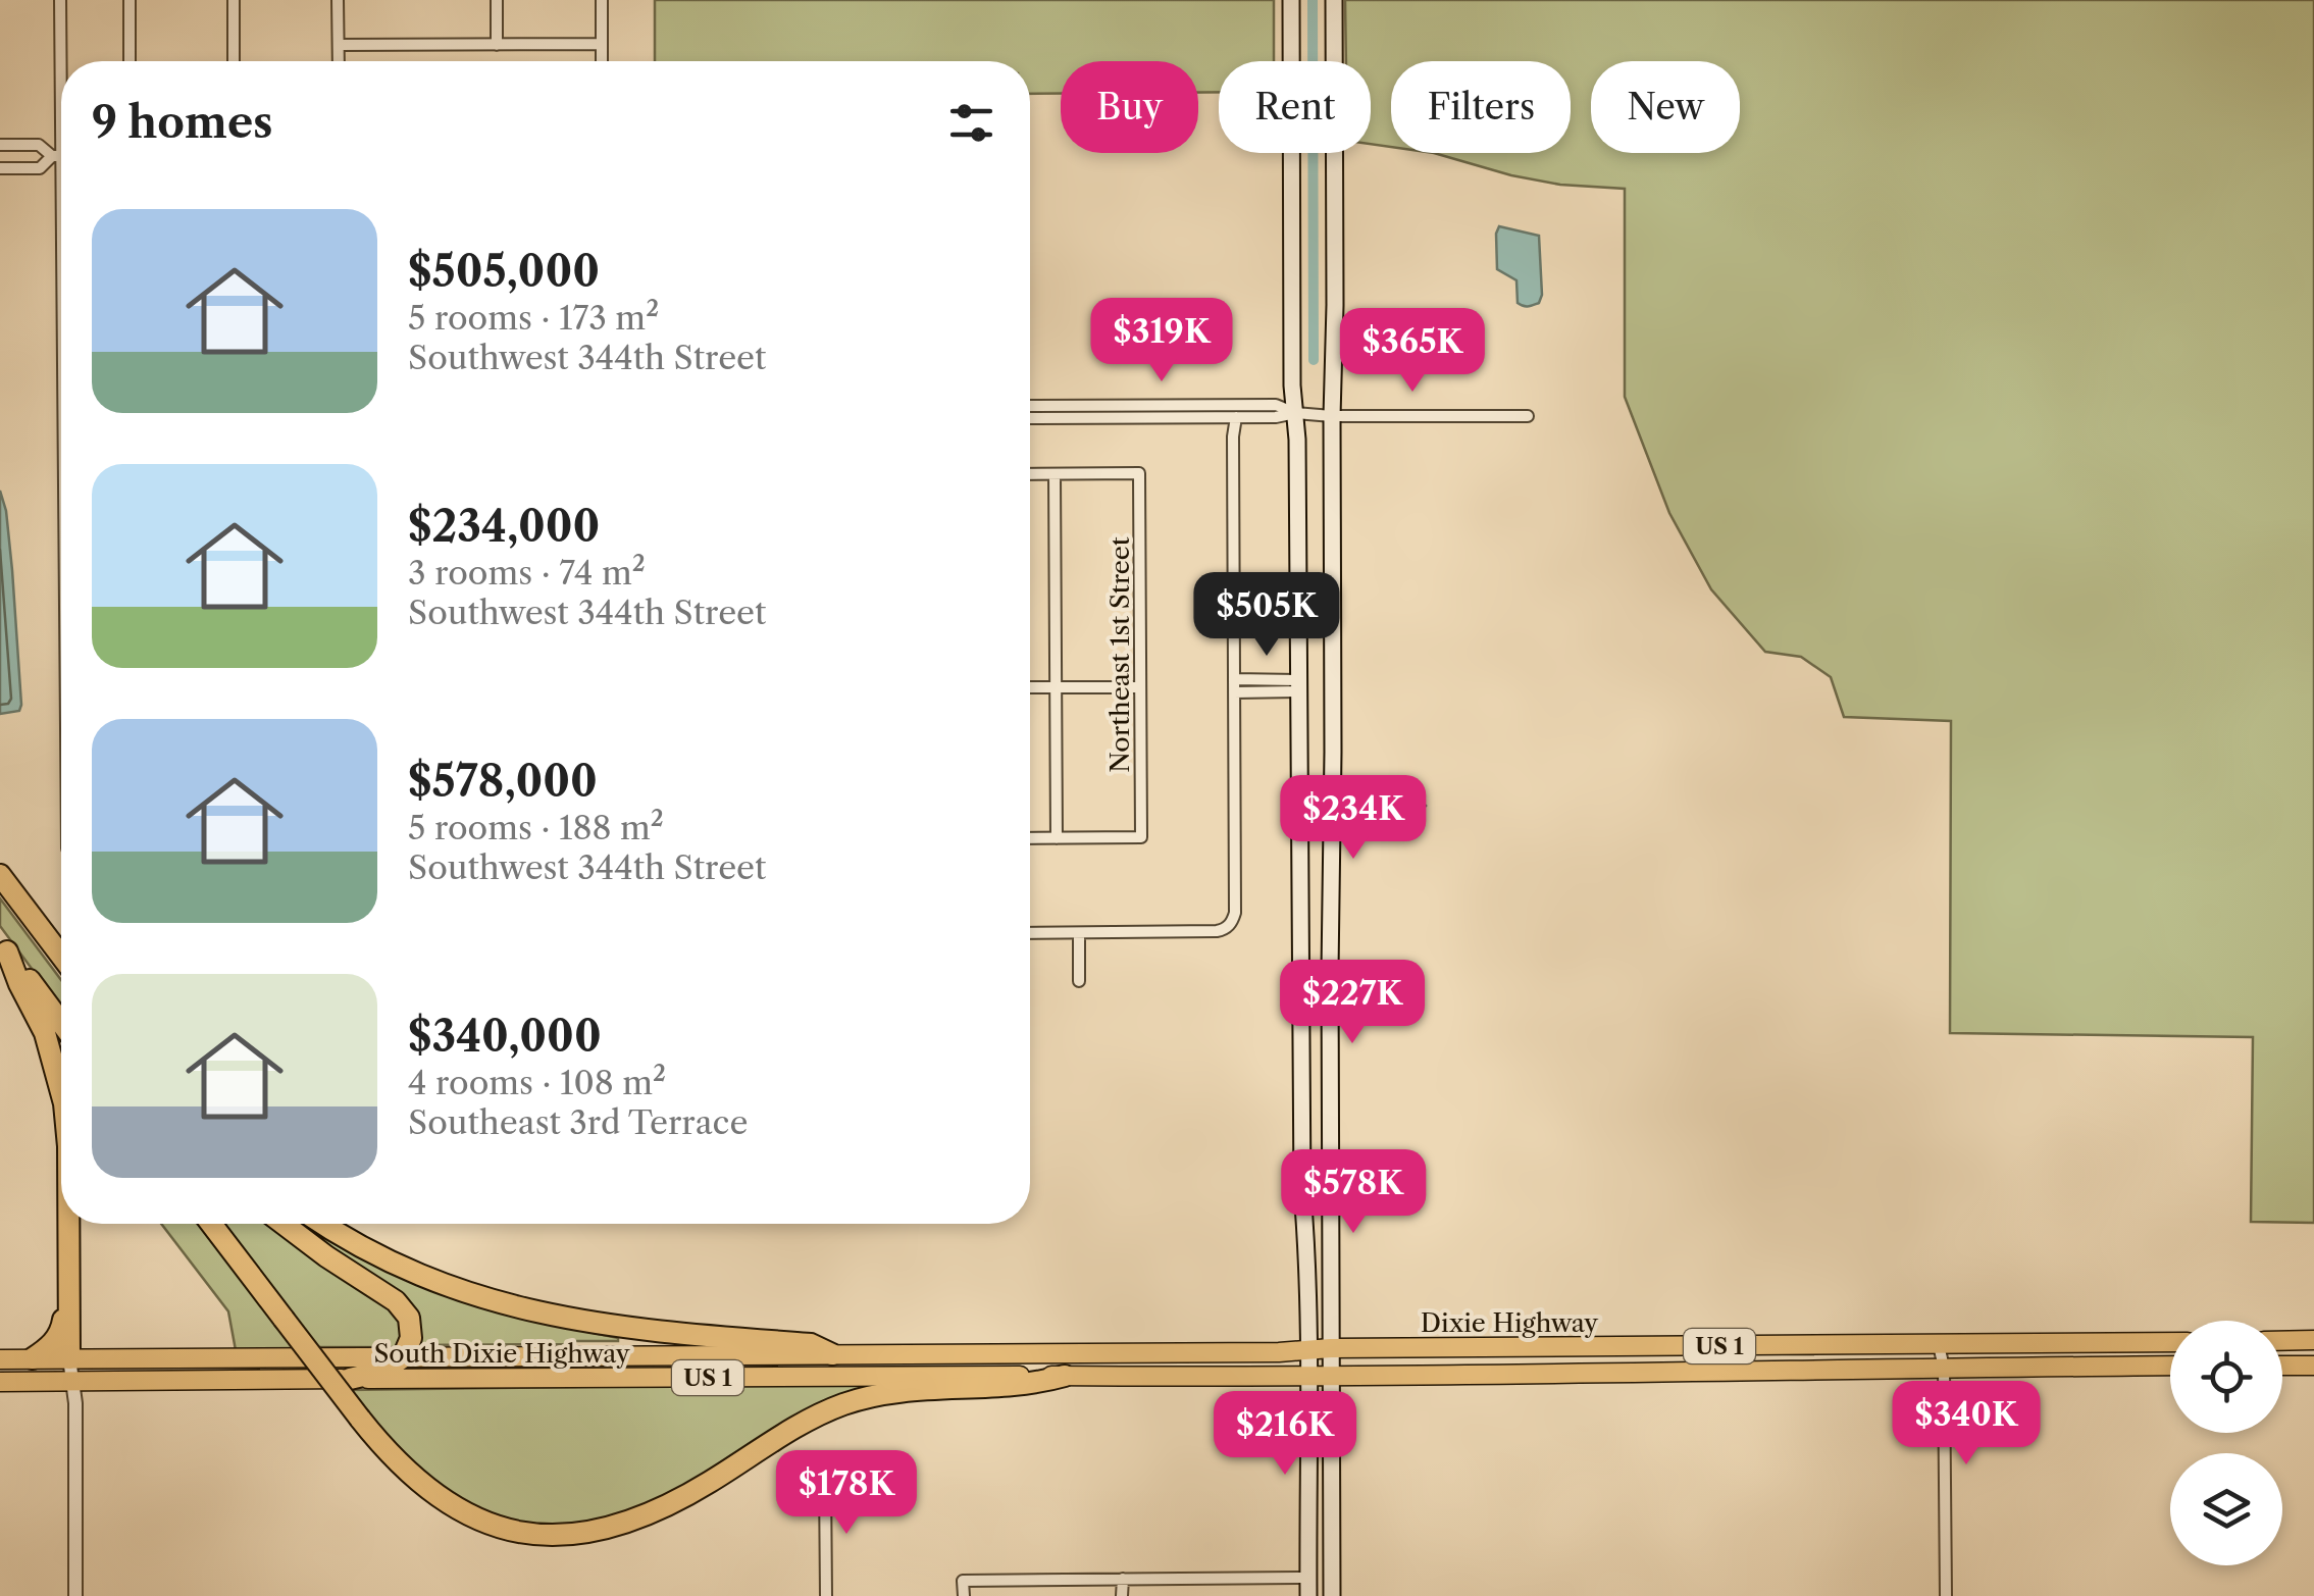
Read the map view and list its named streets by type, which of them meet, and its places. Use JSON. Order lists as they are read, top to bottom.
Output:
{
  "streets": {
    "highway": ["Dixie Highway", "US 1", "South Dixie Highway"],
    "street": ["Northeast 1st Street"]
  },
  "crossings": [
    ["Dixie Highway", "South Dixie Highway"]
  ],
  "page": {
    "chip": [
      "Buy",
      "Rent",
      "Filters",
      "New"
    ],
    "heading": "9 homes",
    "list": [
      {
        "name": "$505,000",
        "note": "5 rooms · 173 m² · Southwest 344th Street"
      },
      {
        "name": "$234,000",
        "note": "3 rooms · 74 m² · Southwest 344th Street"
      },
      {
        "name": "$578,000",
        "note": "5 rooms · 188 m² · Southwest 344th Street"
      },
      {
        "name": "$340,000",
        "note": "4 rooms · 108 m² · Southeast 3rd Terrace"
      }
    ],
    "price": [
      "$319K",
      "$365K",
      "$505K",
      "$234K",
      "$227K",
      "$578K",
      "$340K",
      "$216K",
      "$178K"
    ]
  }
}
